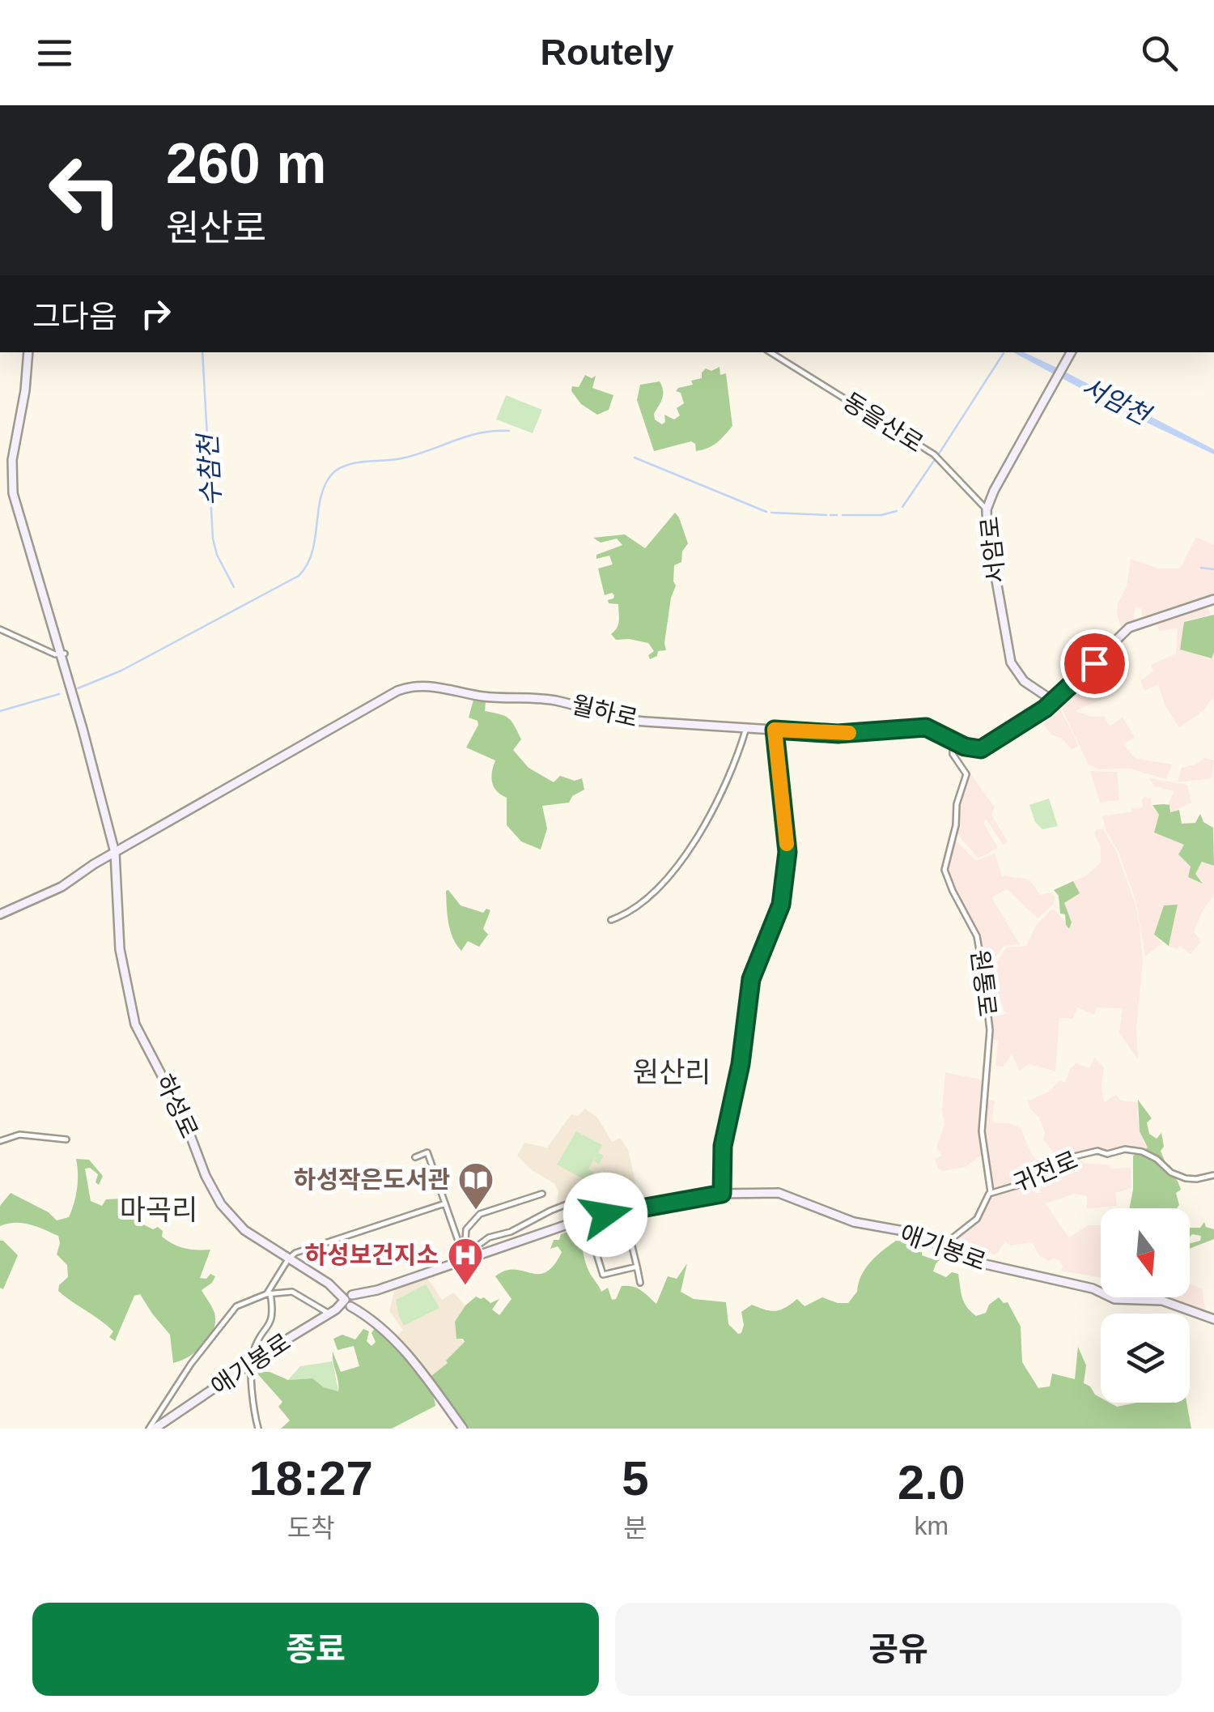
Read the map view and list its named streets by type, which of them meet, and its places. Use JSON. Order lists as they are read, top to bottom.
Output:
{
  "streets": {
    "street": [
      "동을산로",
      "서암로",
      "월하로",
      "원통로",
      "하성로",
      "귀전로",
      "애기봉로"
    ]
  },
  "crossings": [
    ["동을산로", "서암로"],
    ["서암로", "월하로"],
    ["월하로", "원통로"],
    ["월하로", "하성로"],
    ["원통로", "귀전로"],
    ["하성로", "애기봉로"],
    ["귀전로", "애기봉로"]
  ],
  "districts": ["원산리", "마곡리"],
  "water": ["서암천", "수참천"],
  "places": {
    "library": ["하성작은도서관"],
    "hospital": ["하성보건지소"]
  },
  "north": "bottom",
  "page": {
    "header": "Routely",
    "turn": ["260 m", "원산로"],
    "then": "그다음",
    "eta": [
      "18:27",
      "도착",
      "5",
      "분",
      "2.0",
      "km"
    ],
    "buttons": ["종료", "공유"]
  }
}
